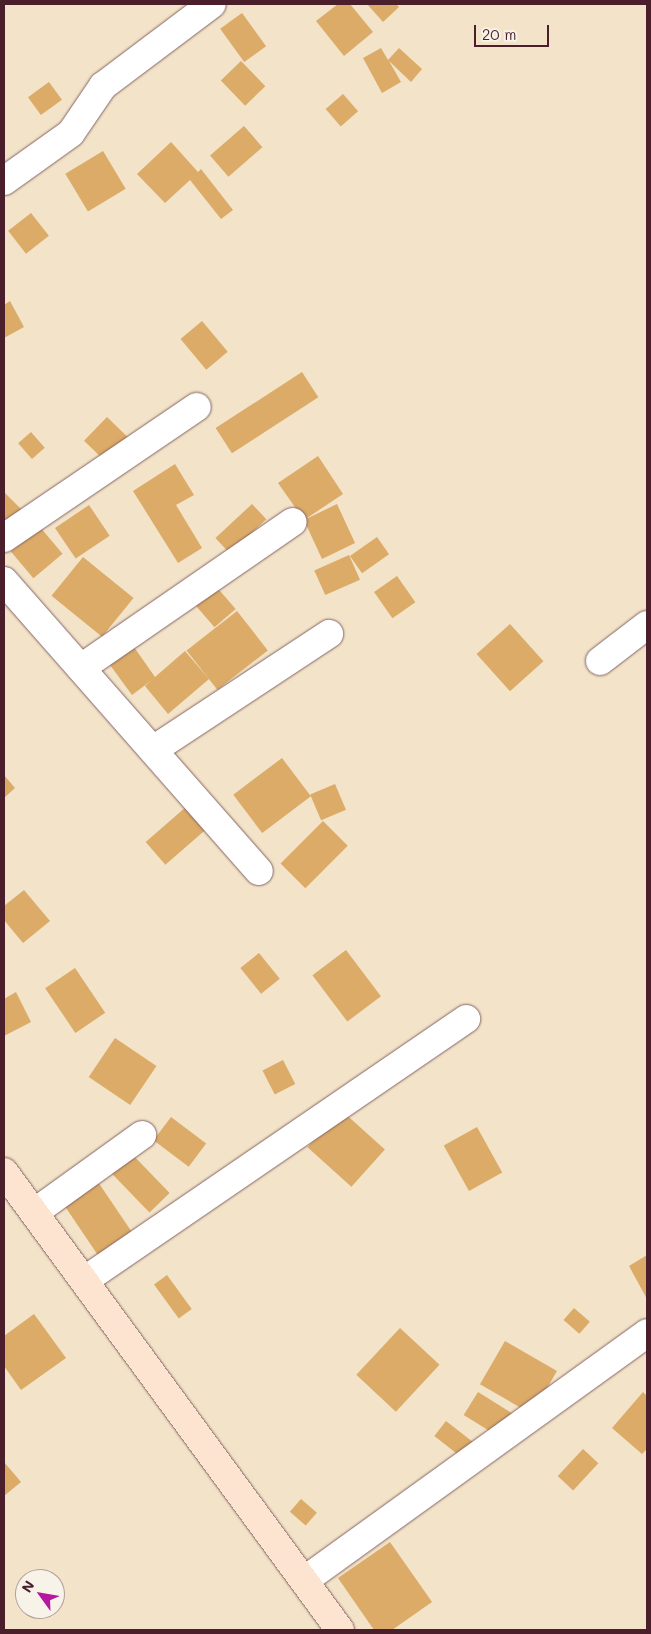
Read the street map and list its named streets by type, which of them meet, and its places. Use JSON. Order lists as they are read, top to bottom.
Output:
{
  "scale_bar": "20 m",
  "north": "top left"
}
